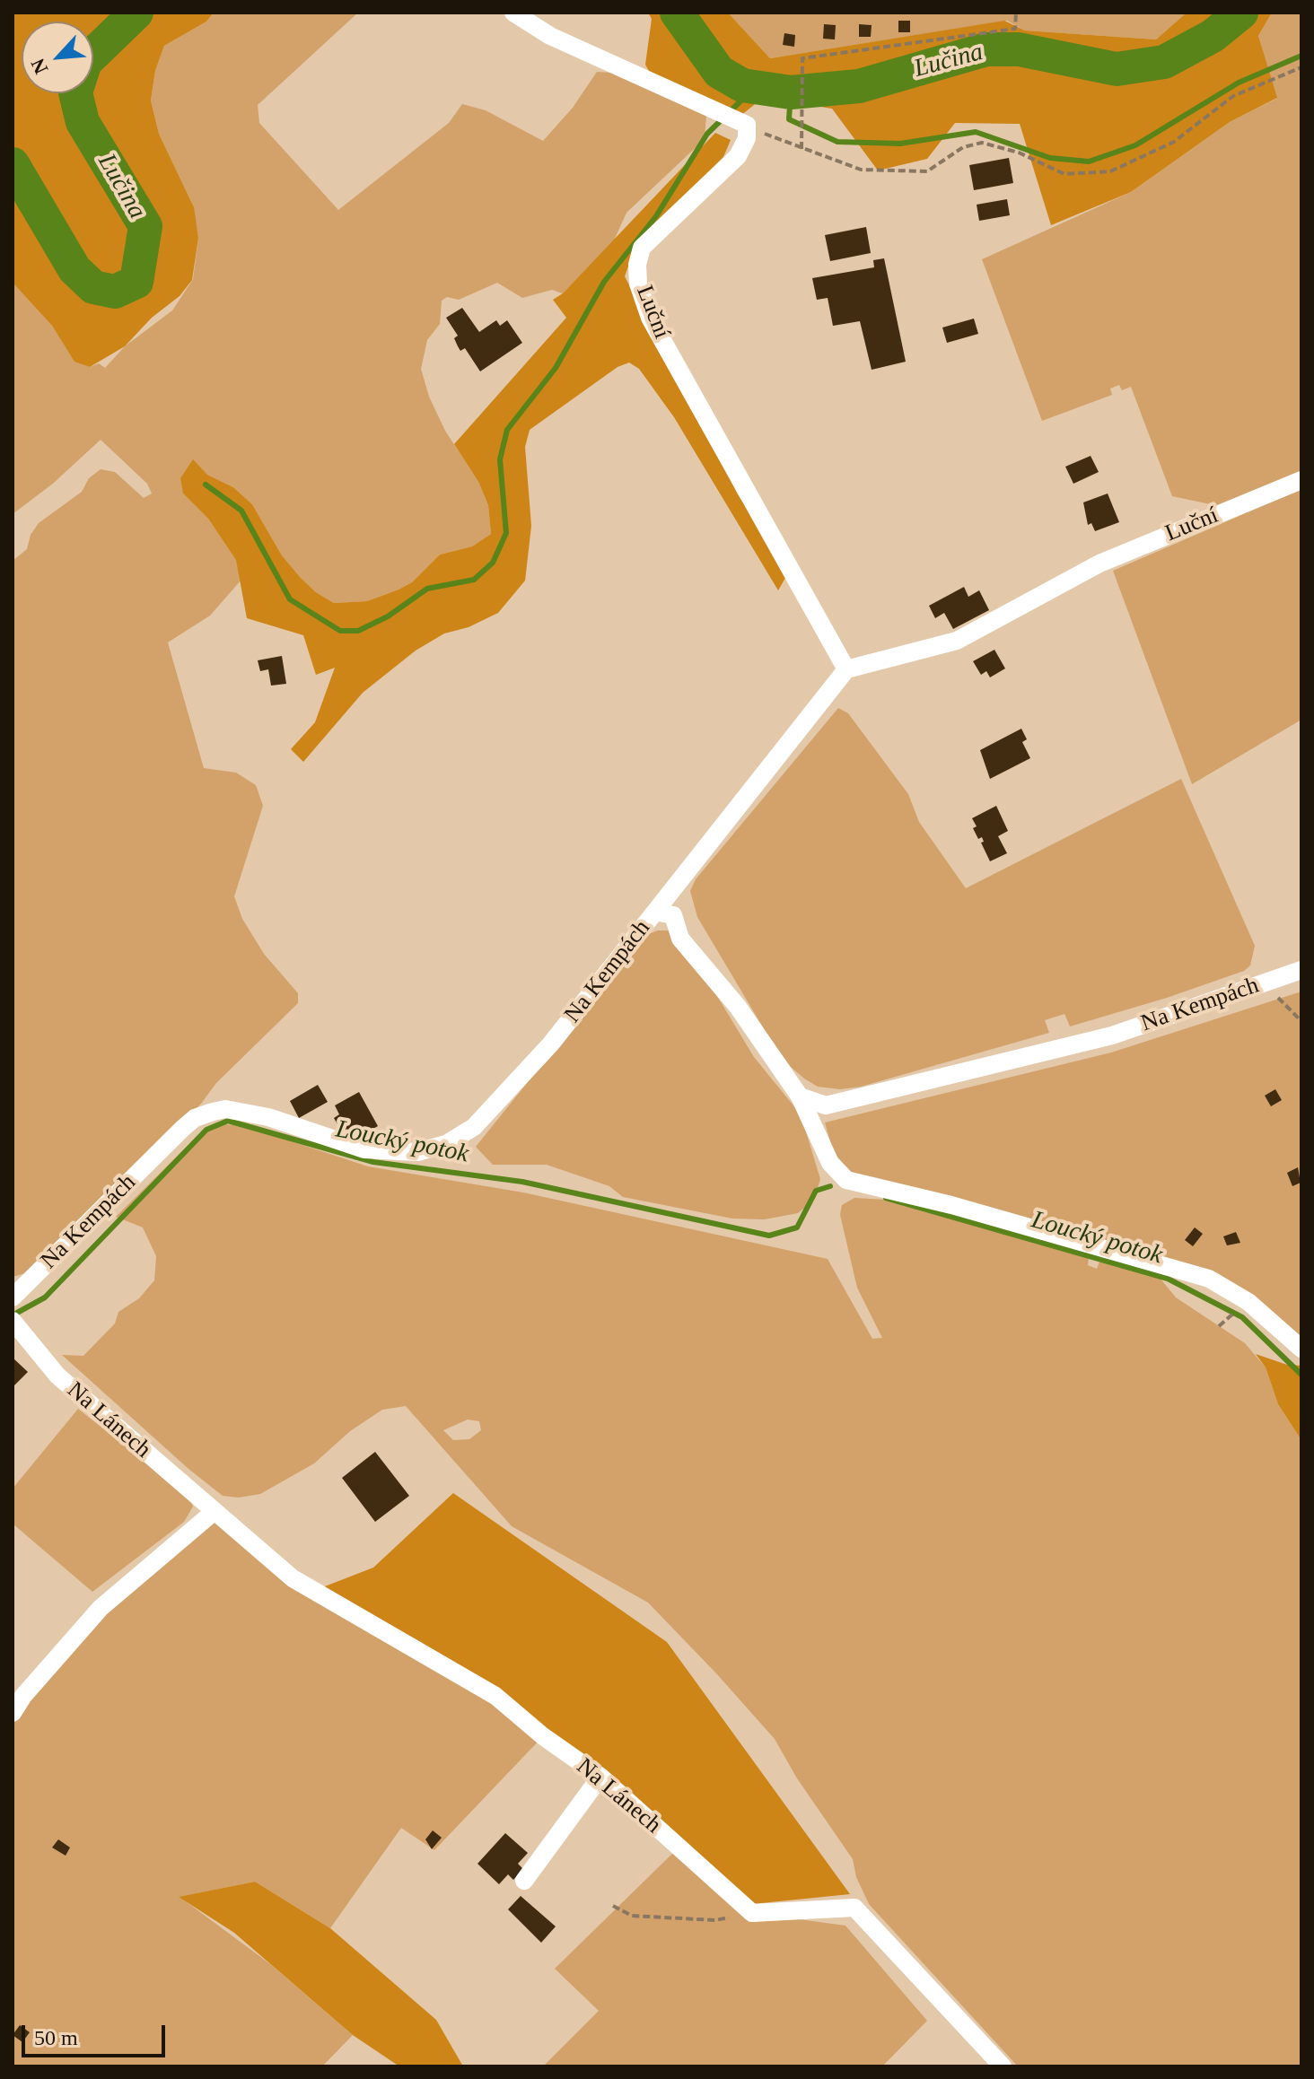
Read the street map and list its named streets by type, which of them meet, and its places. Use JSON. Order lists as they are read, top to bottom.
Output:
{
  "streets": {
    "street": ["Luční", "Na Kempách", "Na Lánech"]
  },
  "water": ["Lučina", "Loucký potok"],
  "scale_bar": "50 m",
  "north": "bottom left"
}
